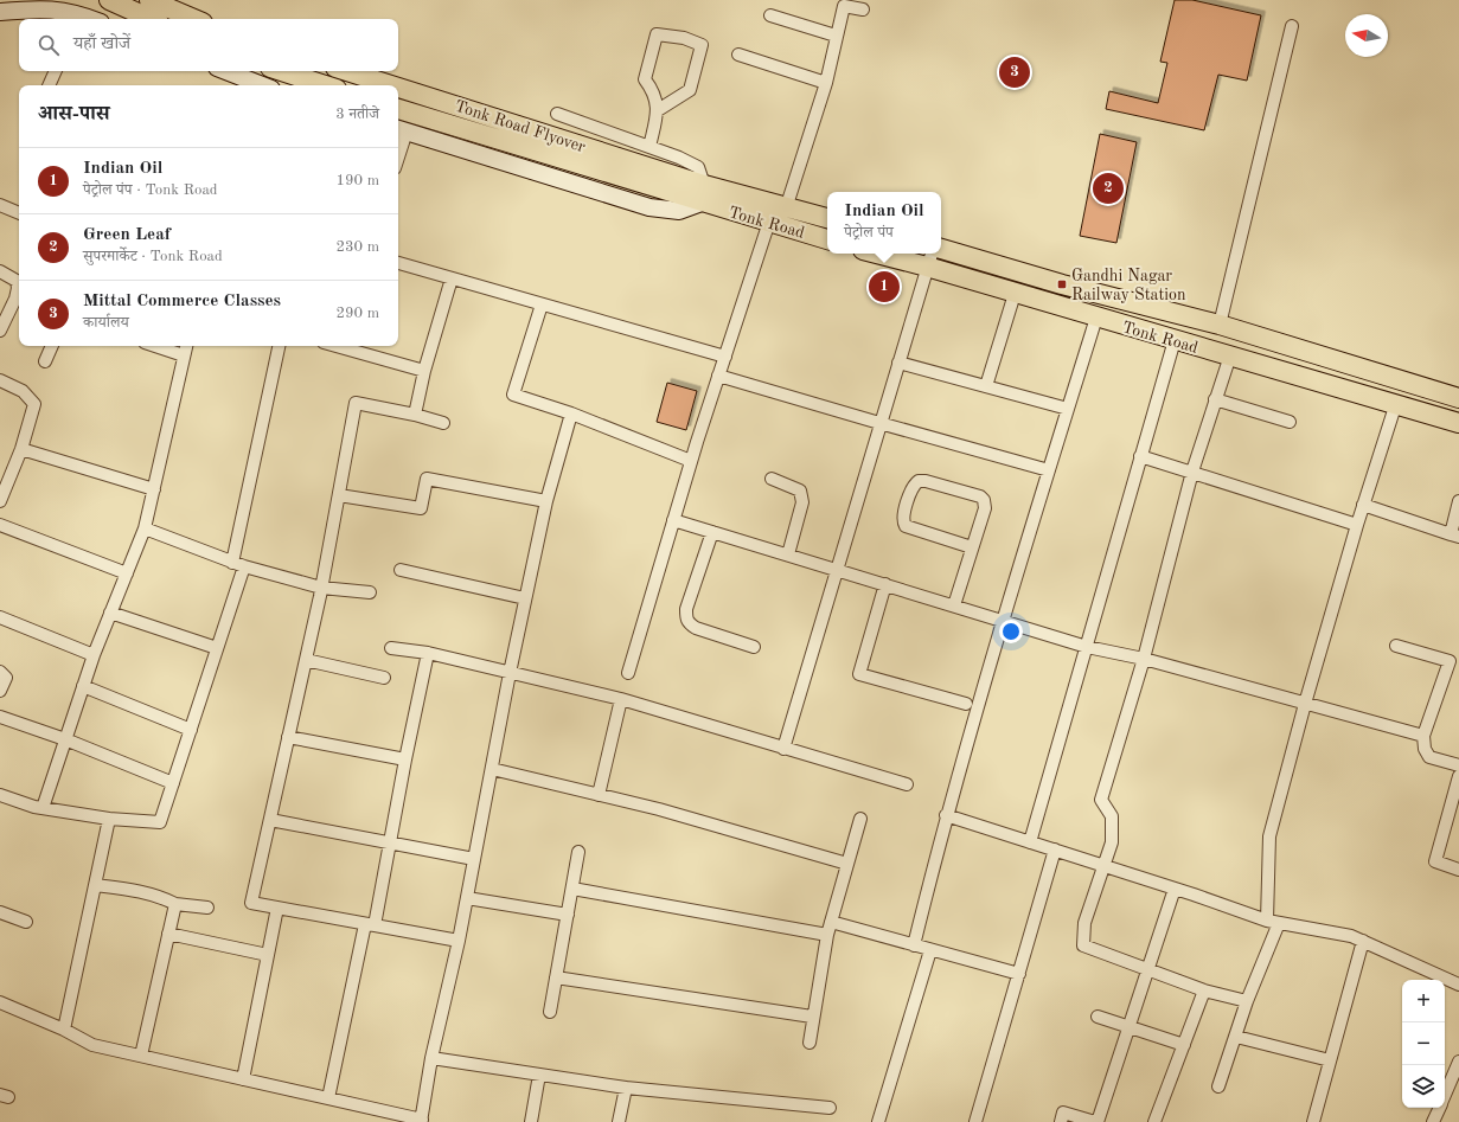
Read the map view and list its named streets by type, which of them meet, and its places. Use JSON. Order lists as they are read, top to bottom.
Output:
{
  "streets": {
    "main road": ["Tonk Road Flyover", "Tonk Road"]
  },
  "crossings": [
    ["Tonk Road Flyover", "Tonk Road"]
  ],
  "places": {
    "transit": ["Gandhi Nagar Railway Station"]
  },
  "north": "left",
  "page": {
    "search": "यहाँ खोजें",
    "pins": ["3", "2", "1"],
    "heading": ["आस-पास", "3 नतीजे"],
    "list": [
      {
        "mark": "1",
        "name": "Indian Oil",
        "note": "पेट्रोल पंप · Tonk Road",
        "value": "190 m"
      },
      {
        "mark": "2",
        "name": "Green Leaf",
        "note": "सुपरमार्केट · Tonk Road",
        "value": "230 m"
      },
      {
        "mark": "3",
        "name": "Mittal Commerce Classes",
        "note": "कार्यालय",
        "value": "290 m"
      }
    ],
    "popup": ["Indian Oil", "पेट्रोल पंप"],
    "map_buttons": ["+", "−"]
  }
}
